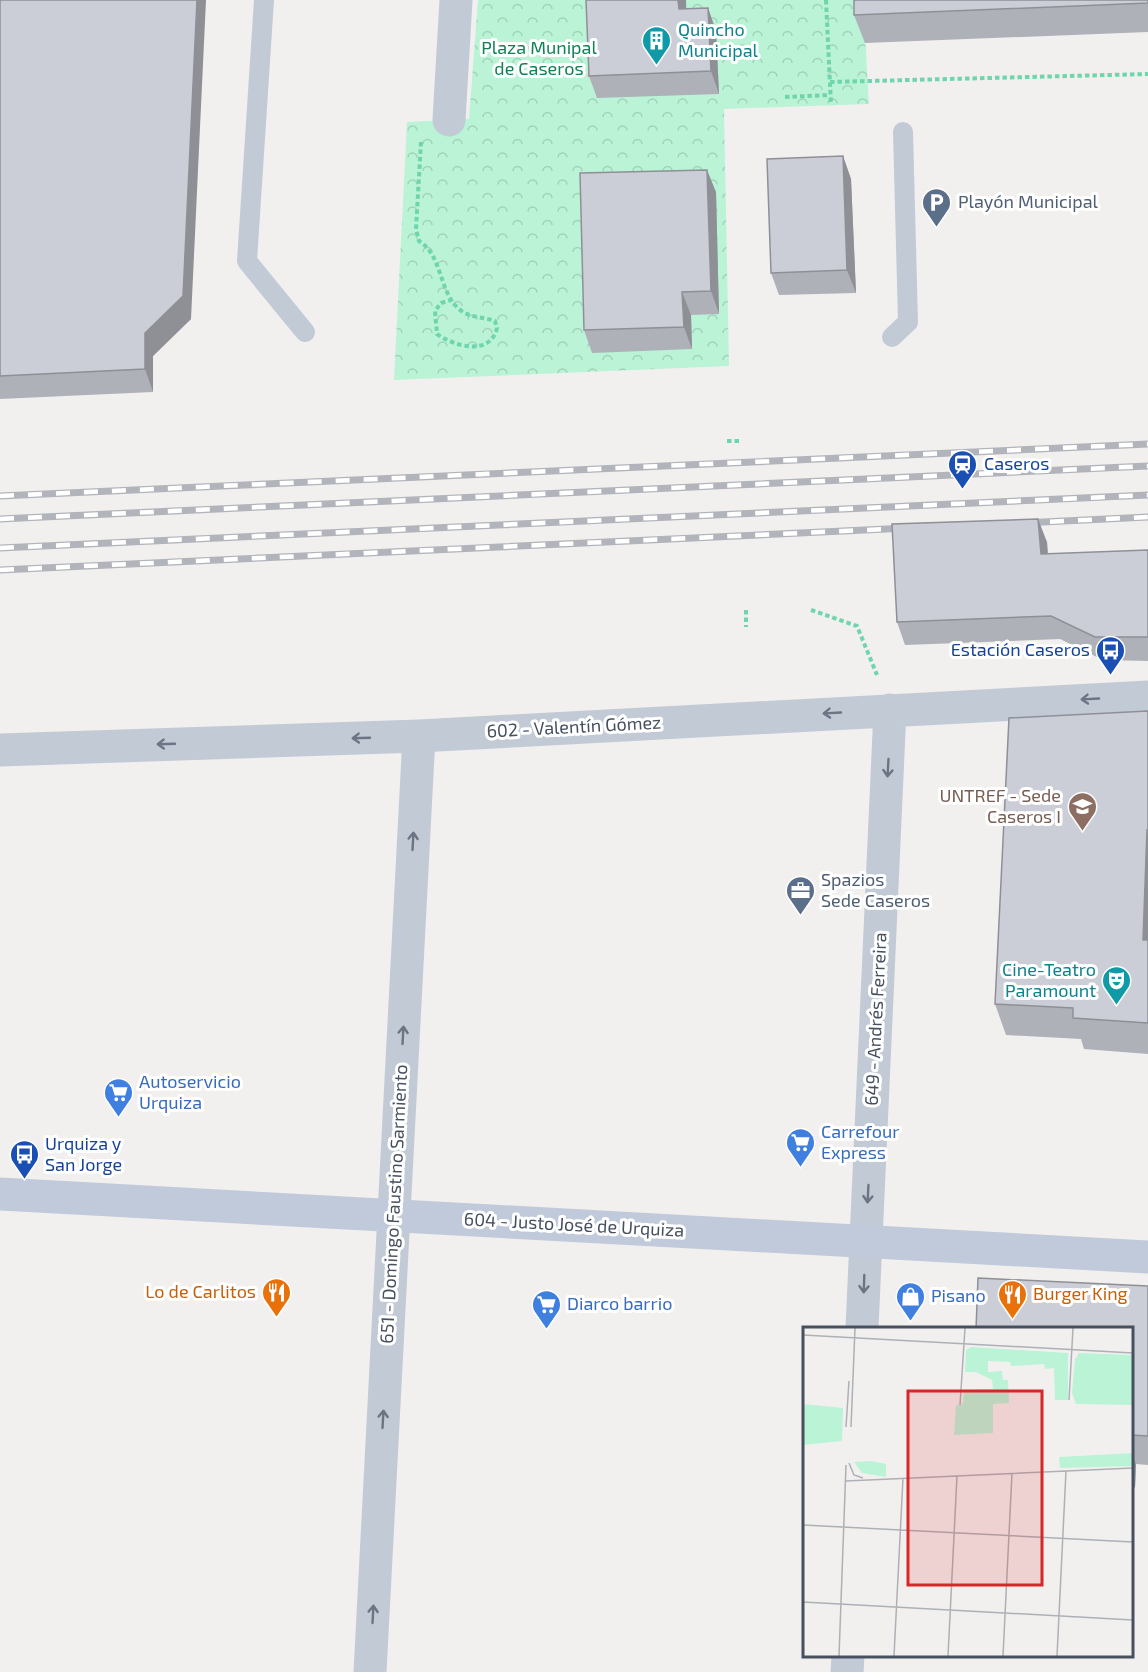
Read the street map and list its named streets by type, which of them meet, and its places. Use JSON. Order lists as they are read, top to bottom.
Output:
{
  "streets": {
    "main road": ["604 - Justo José de Urquiza"],
    "street": ["602 - Valentín Gómez", "649 - Andrés Ferreira", "651 - Domingo Faustino Sarmiento"]
  },
  "crossings": [
    ["602 - Valentín Gómez", "649 - Andrés Ferreira"],
    ["602 - Valentín Gómez", "651 - Domingo Faustino Sarmiento"],
    ["649 - Andrés Ferreira", "604 - Justo José de Urquiza"],
    ["651 - Domingo Faustino Sarmiento", "604 - Justo José de Urquiza"]
  ],
  "one_way": ["602 - Valentín Gómez", "649 - Andrés Ferreira", "651 - Domingo Faustino Sarmiento"],
  "parks": ["Plaza Munipal de Caseros"],
  "places": {
    "building": ["Quincho Municipal"],
    "parking": ["Playón Municipal"],
    "station": ["Caseros"],
    "bus stop": ["Estación Caseros", "Urquiza y San Jorge"],
    "school or university": ["UNTREF - Sede Caseros I"],
    "office": ["Spazios Sede Caseros"],
    "theatre": ["Cine-Teatro Paramount"],
    "supermarket": ["Autoservicio Urquiza", "Carrefour Express", "Diarco barrio"],
    "restaurant": ["Lo de Carlitos", "Burger King"],
    "shop": ["Pisano"]
  }
}
